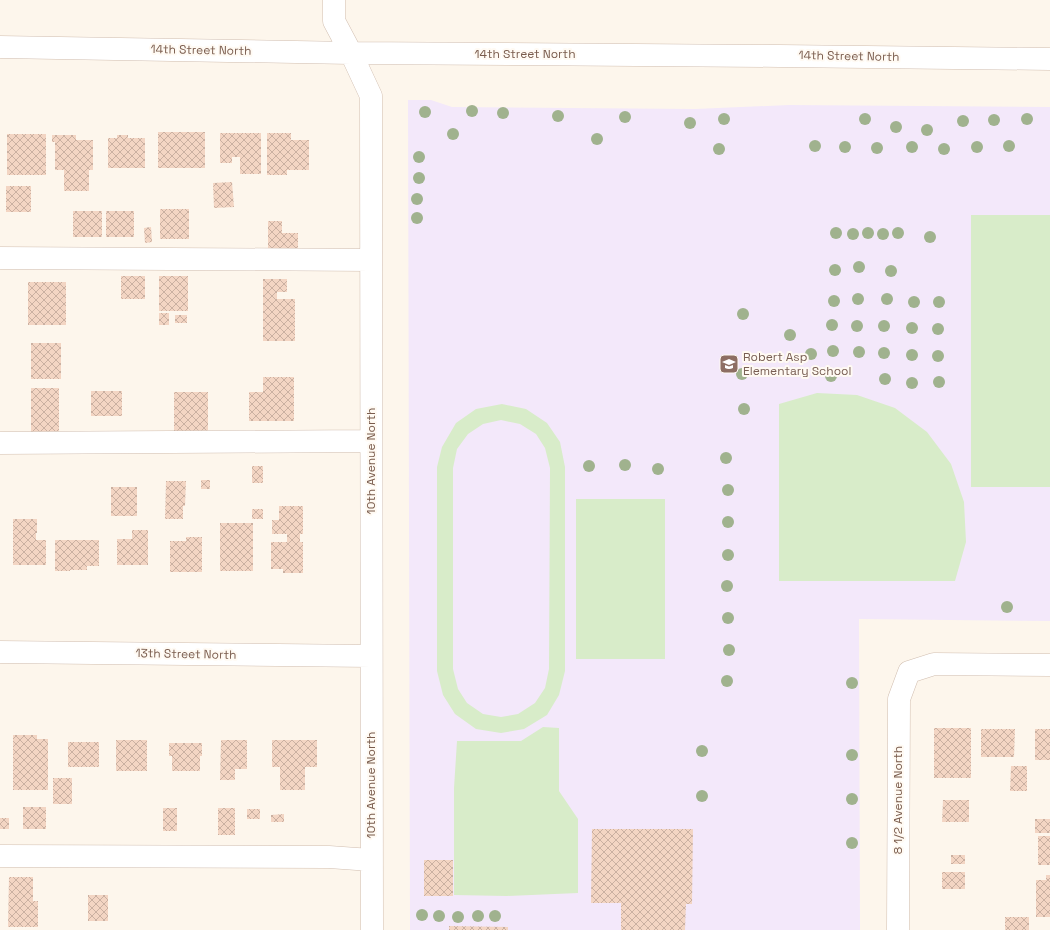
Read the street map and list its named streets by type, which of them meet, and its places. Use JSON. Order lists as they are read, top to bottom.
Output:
{
  "streets": {
    "street": [
      "14th Street North",
      "10th Avenue North",
      "13th Street North",
      "8 1/2 Avenue North"
    ]
  },
  "crossings": [
    ["14th Street North", "10th Avenue North"],
    ["10th Avenue North", "13th Street North"]
  ],
  "places": {
    "school or university": ["Robert Asp Elementary School"]
  }
}
